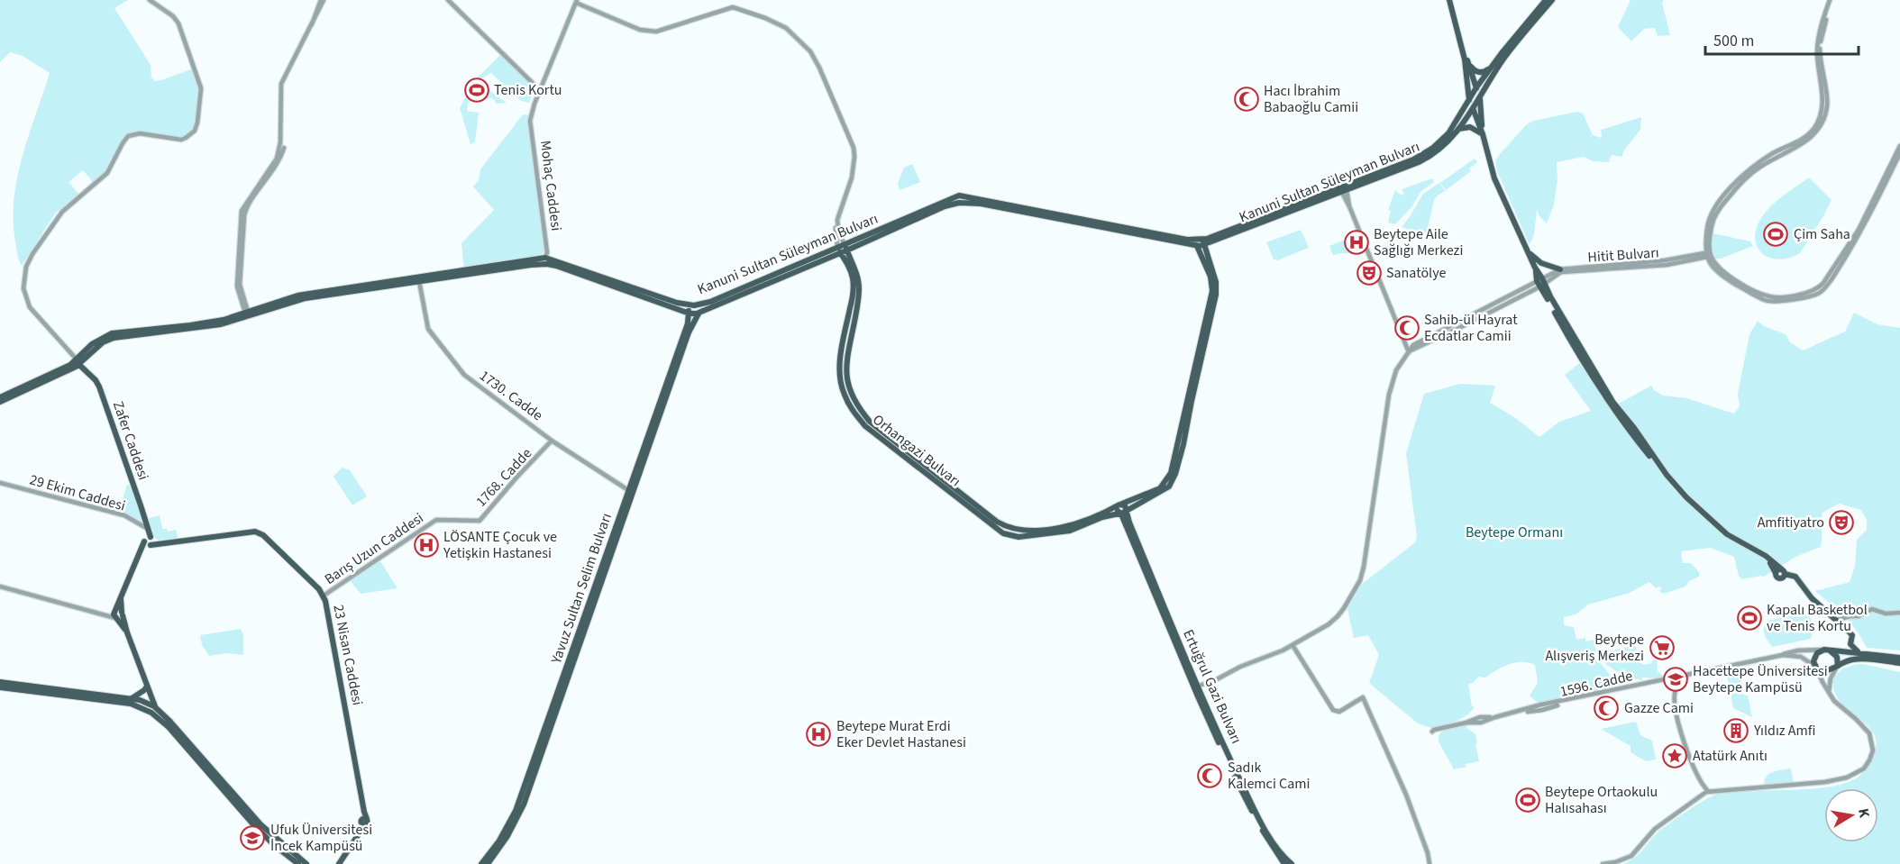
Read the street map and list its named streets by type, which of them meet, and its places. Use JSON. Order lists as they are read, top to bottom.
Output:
{
  "streets": {
    "main road": [
      "Kanuni Sultan Süleyman Bulvarı",
      "Zafer Caddesi",
      "Orhangazi Bulvarı",
      "Yavuz Sultan Selim Bulvarı",
      "23 Nisan Caddesi",
      "1596. Cadde",
      "Ertuğrul Gazi Bulvarı"
    ],
    "street": [
      "Mohaç Caddesi",
      "Hitit Bulvarı",
      "1730. Cadde",
      "1768. Cadde",
      "29 Ekim Caddesi",
      "Barış Uzun Caddesi"
    ]
  },
  "crossings": [
    ["Kanuni Sultan Süleyman Bulvarı", "Mohaç Caddesi"],
    ["Kanuni Sultan Süleyman Bulvarı", "1730. Cadde"],
    ["Kanuni Sultan Süleyman Bulvarı", "Zafer Caddesi"],
    ["Kanuni Sultan Süleyman Bulvarı", "Orhangazi Bulvarı"],
    ["Kanuni Sultan Süleyman Bulvarı", "Yavuz Sultan Selim Bulvarı"],
    ["1730. Cadde", "1768. Cadde"],
    ["1730. Cadde", "Yavuz Sultan Selim Bulvarı"],
    ["Zafer Caddesi", "29 Ekim Caddesi"],
    ["Zafer Caddesi", "23 Nisan Caddesi"],
    ["1768. Cadde", "Barış Uzun Caddesi"],
    ["29 Ekim Caddesi", "23 Nisan Caddesi"],
    ["Barış Uzun Caddesi", "23 Nisan Caddesi"]
  ],
  "parks": ["Beytepe Ormanı"],
  "places": {
    "sports": [
      "Tenis Kortu",
      "Çim Saha",
      "Kapalı Basketbol ve Tenis Kortu",
      "Beytepe Ortaokulu Halısahası"
    ],
    "mosque": [
      "Hacı İbrahim Babaoğlu Camii",
      "Sahib-ül Hayrat Ecdatlar Camii",
      "Gazze Cami",
      "Sadık Kalemci Cami"
    ],
    "hospital": ["Beytepe Aile Sağlığı Merkezi", "LÖSANTE Çocuk ve Yetişkin Hastanesi", "Beytepe Murat Erdi Eker Devlet Hastanesi"],
    "theatre": ["Sanatölye", "Amfitiyatro"],
    "supermarket": ["Beytepe Alışveriş Merkezi"],
    "school or university": ["Hacettepe Üniversitesi Beytepe Kampüsü", "Ufuk Üniversitesi İncek Kampüsü"],
    "building": ["Yıldız Amfi"],
    "place": ["Atatürk Anıtı"]
  },
  "scale_bar": "500 m",
  "north": "right"
}
